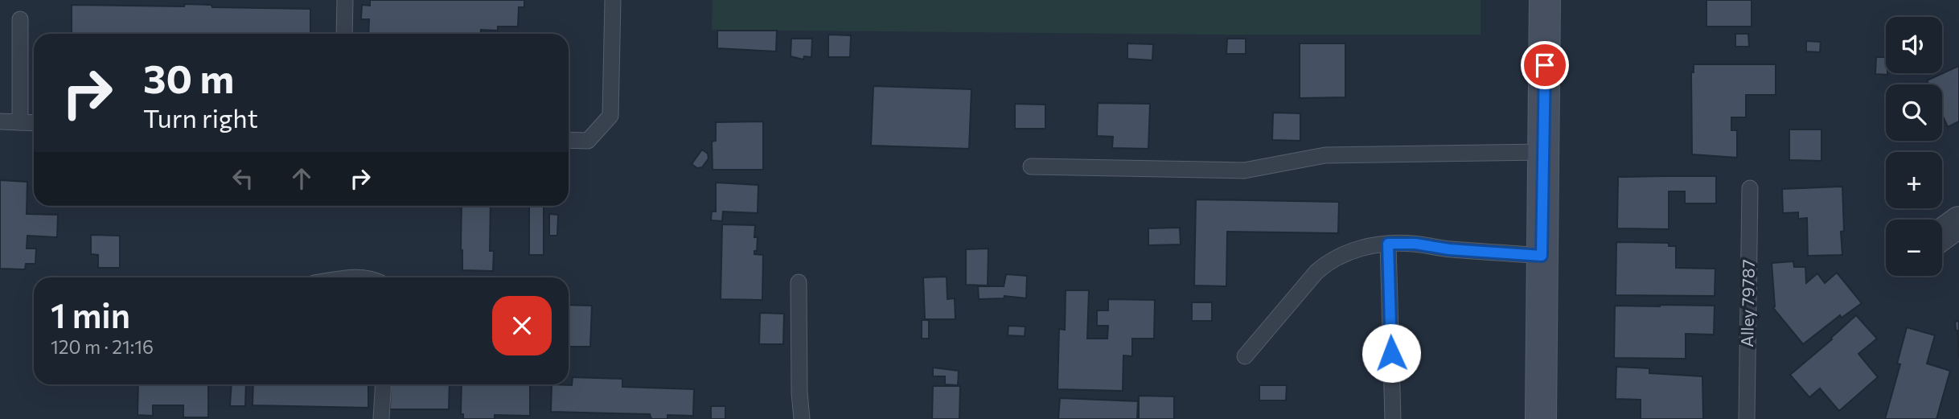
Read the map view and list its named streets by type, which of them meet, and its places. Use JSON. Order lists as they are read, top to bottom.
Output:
{
  "streets": {
    "lane": ["Alley 79787"]
  },
  "page": {
    "map_buttons": ["+", "−"],
    "turn": ["30 m", "Turn right"],
    "heading": ["1 min", "120 m · 21:16"]
  }
}
